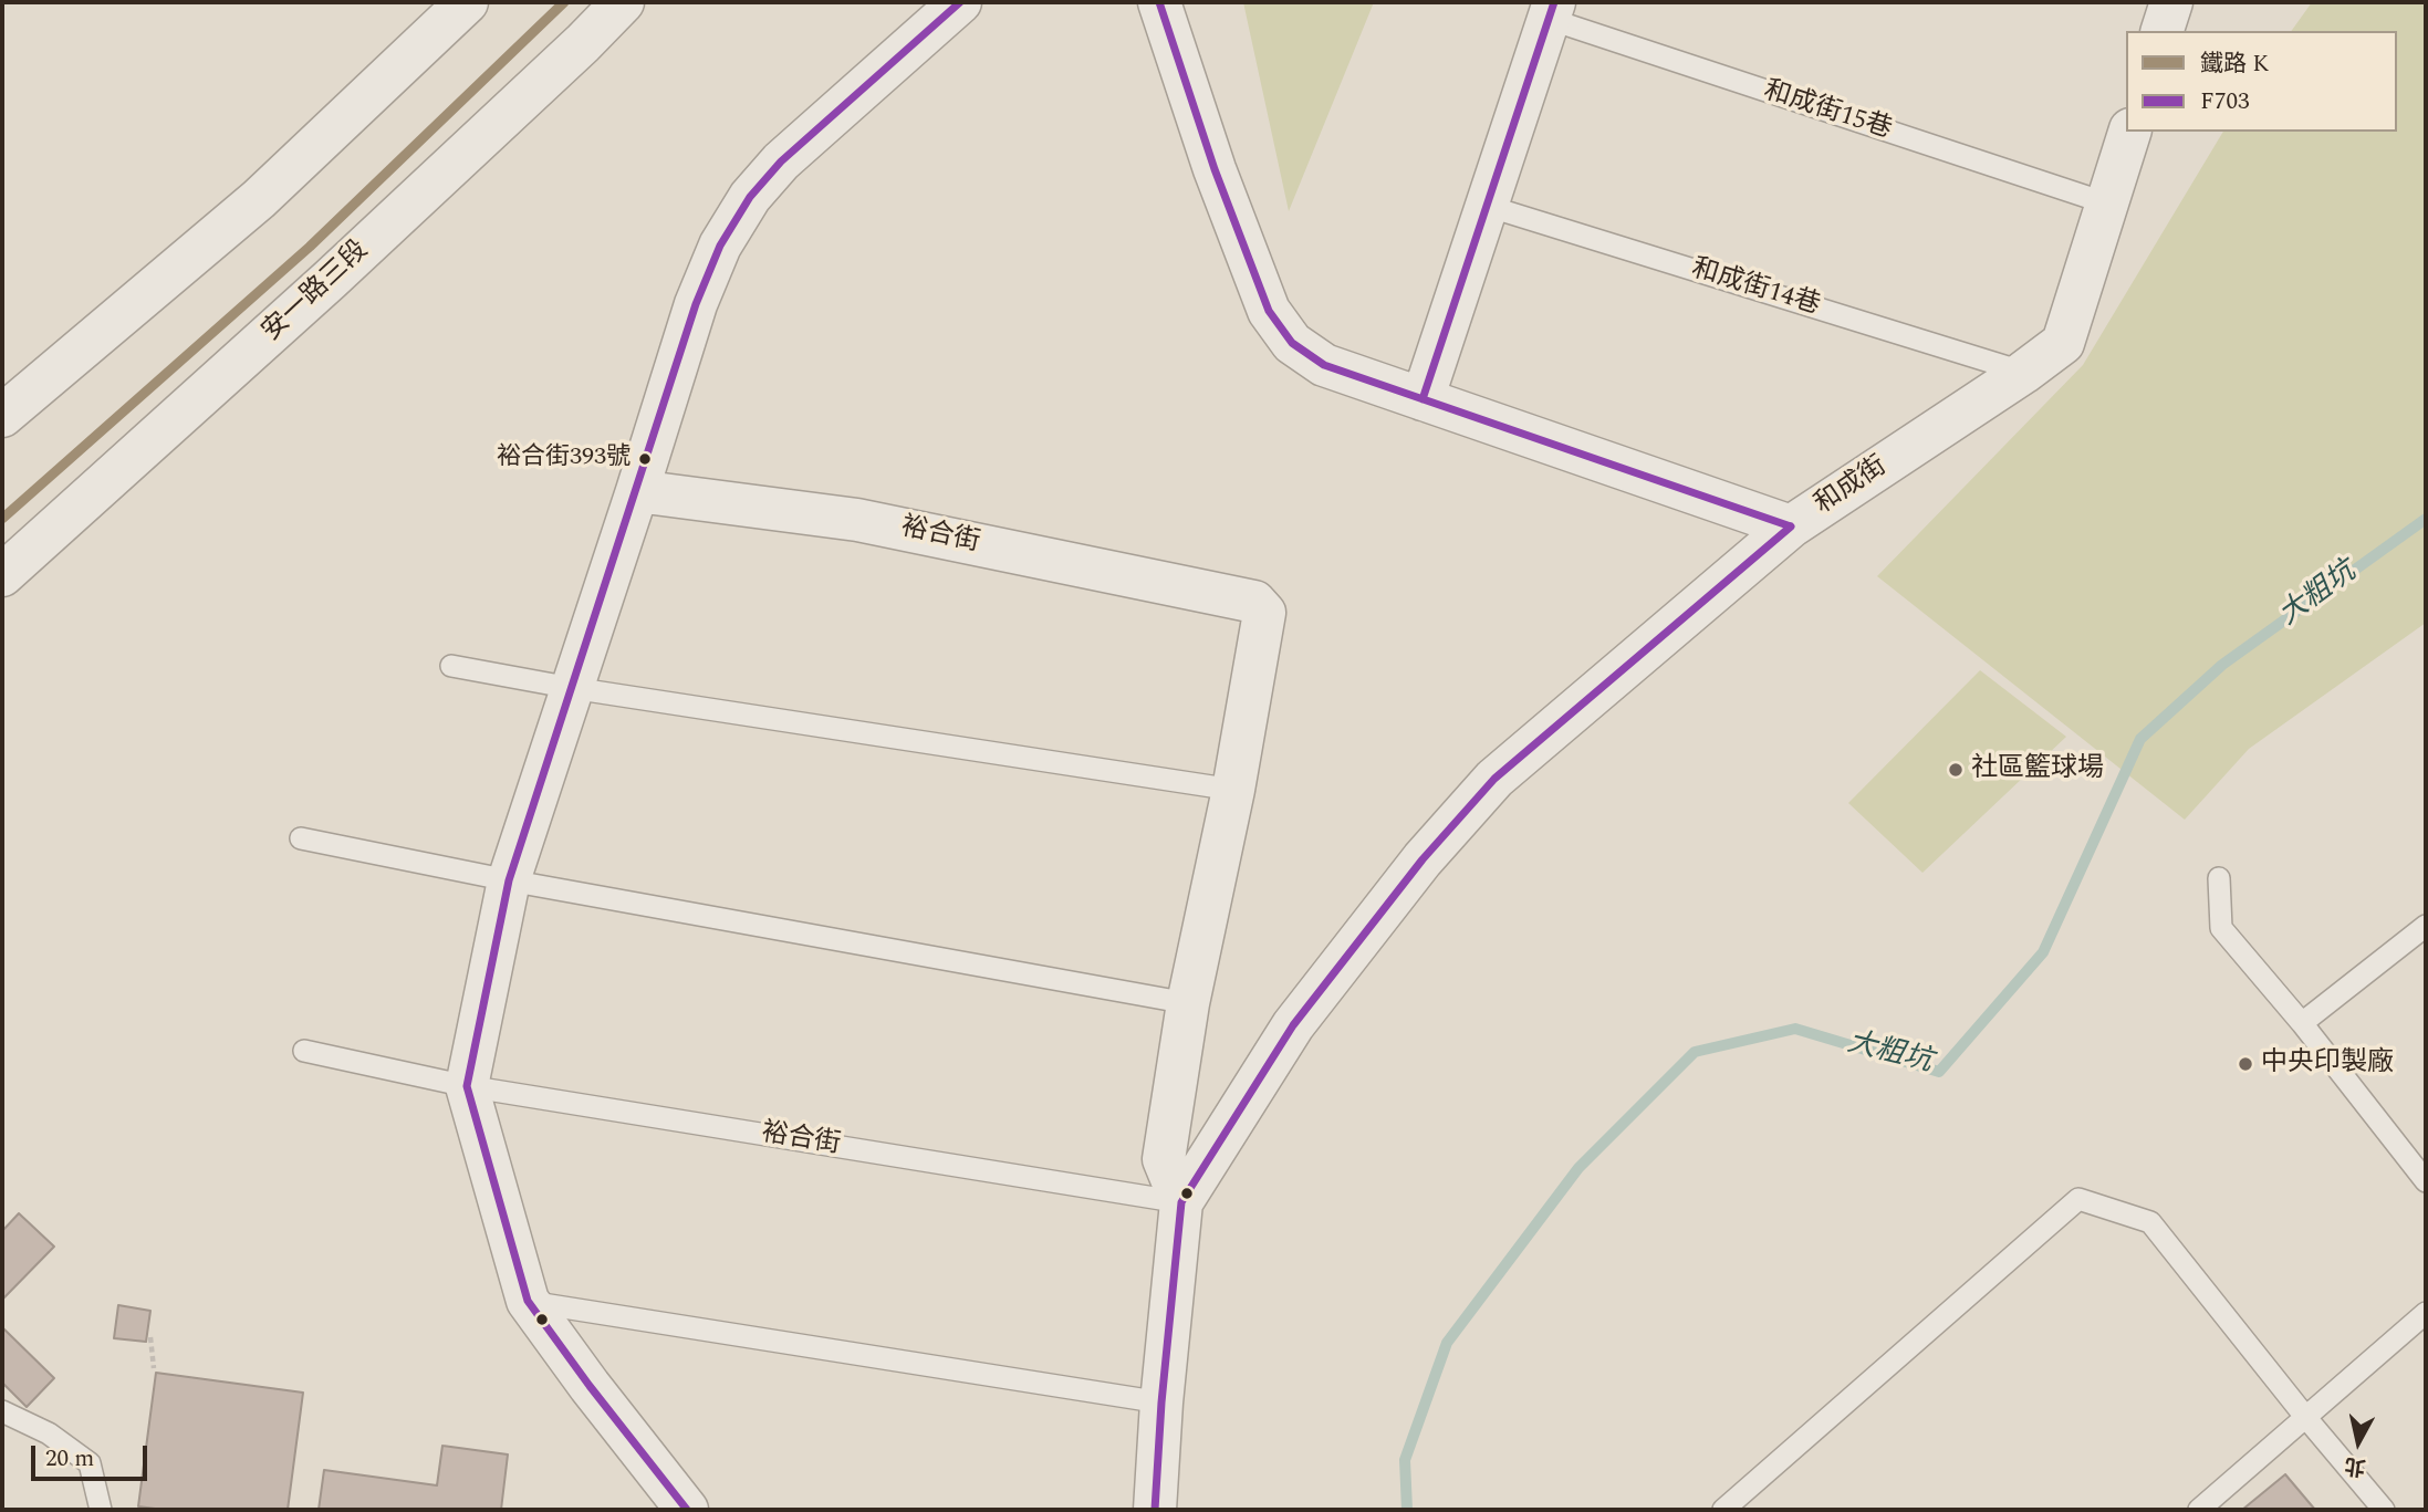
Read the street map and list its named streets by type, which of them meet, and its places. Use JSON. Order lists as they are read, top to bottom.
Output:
{
  "streets": {
    "street": ["安一路三段", "和成街", "裕合街"],
    "lane": ["和成街15巷", "和成街14巷"]
  },
  "crossings": [
    ["和成街15巷", "和成街"],
    ["和成街14巷", "和成街"],
    ["和成街", "裕合街"]
  ],
  "water": ["大粗坑"],
  "places": ["裕合街393號", "社區籃球場", "中央印製廠"],
  "lines": ["rail line K", "transit line F703"],
  "legend": ["鐵路 K", "F703"],
  "scale_bar": "20 m",
  "north": "bottom"
}
